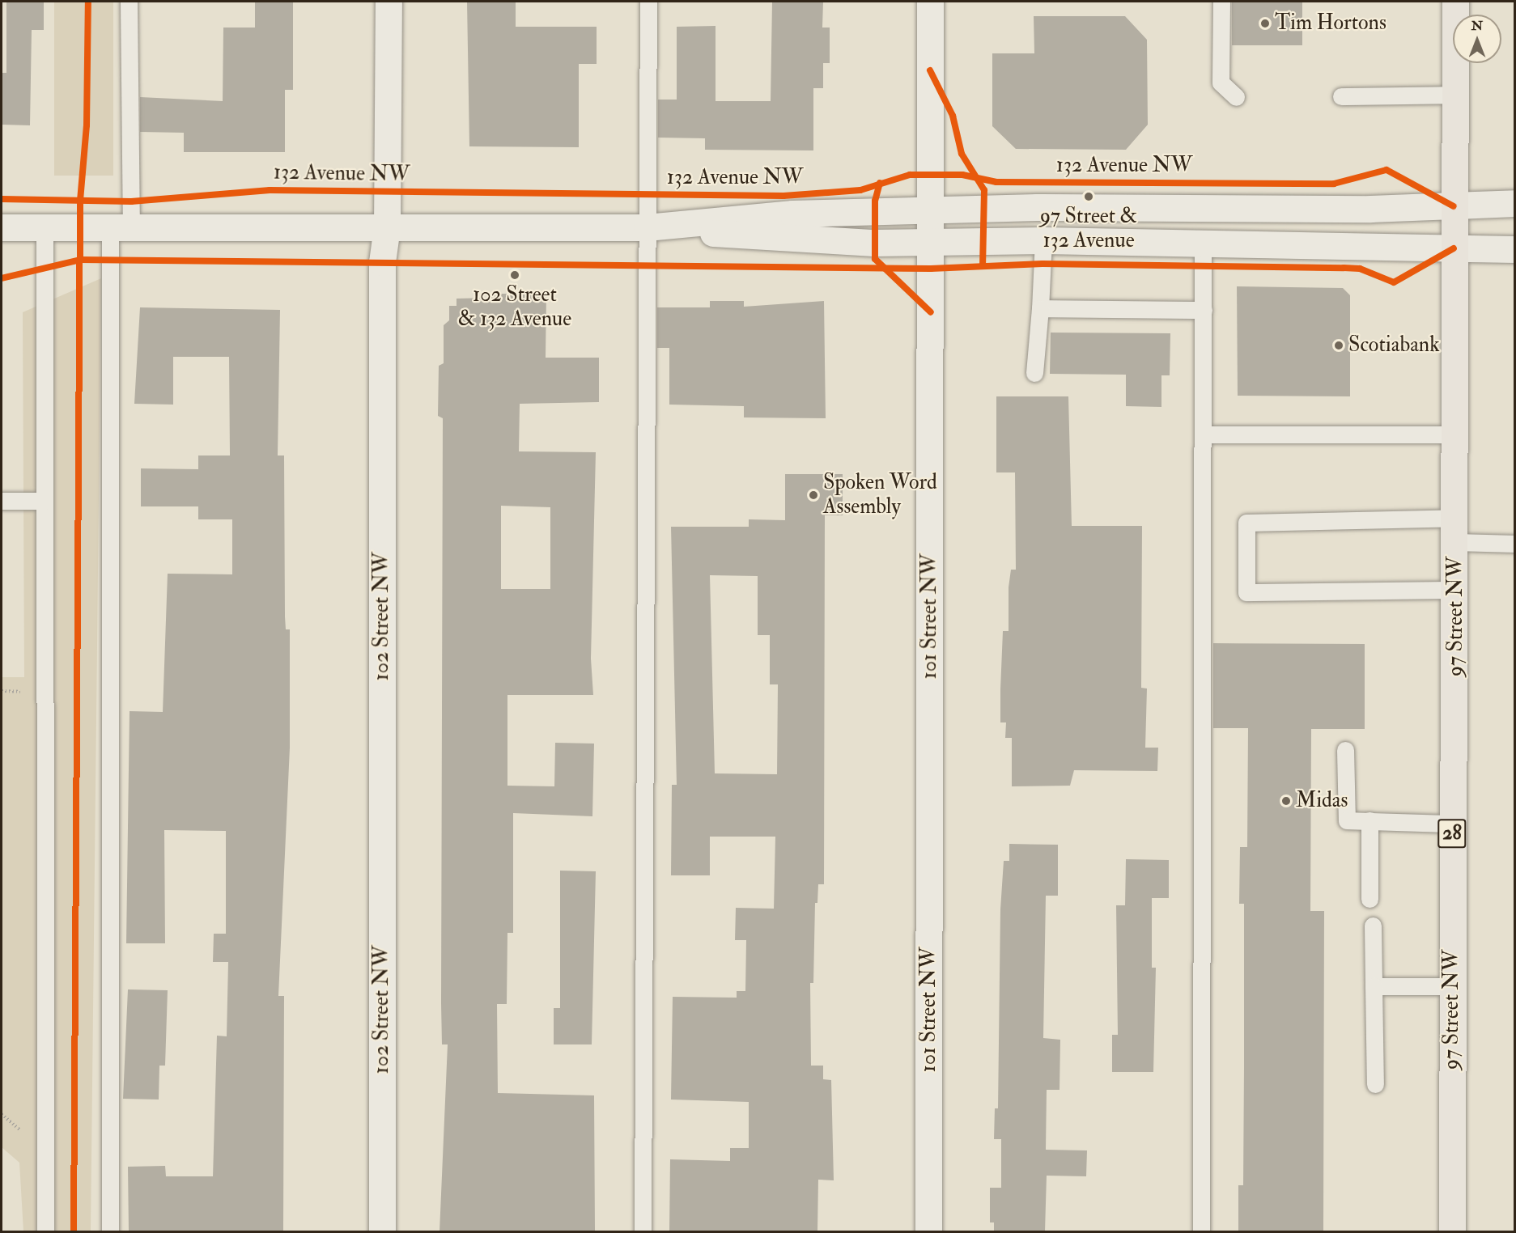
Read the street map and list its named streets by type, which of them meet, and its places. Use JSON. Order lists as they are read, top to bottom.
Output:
{
  "streets": {
    "main road": ["97 Street NW", "28"],
    "street": ["132 Avenue NW", "102 Street NW", "101 Street NW"]
  },
  "crossings": [
    ["132 Avenue NW", "102 Street NW"],
    ["132 Avenue NW", "101 Street NW"],
    ["132 Avenue NW", "97 Street NW"]
  ],
  "places": [
    "Tim Hortons",
    "97 Street & 132 Avenue",
    "102 Street & 132 Avenue",
    "Scotiabank",
    "Spoken Word Assembly",
    "Midas"
  ],
  "north": "top"
}
